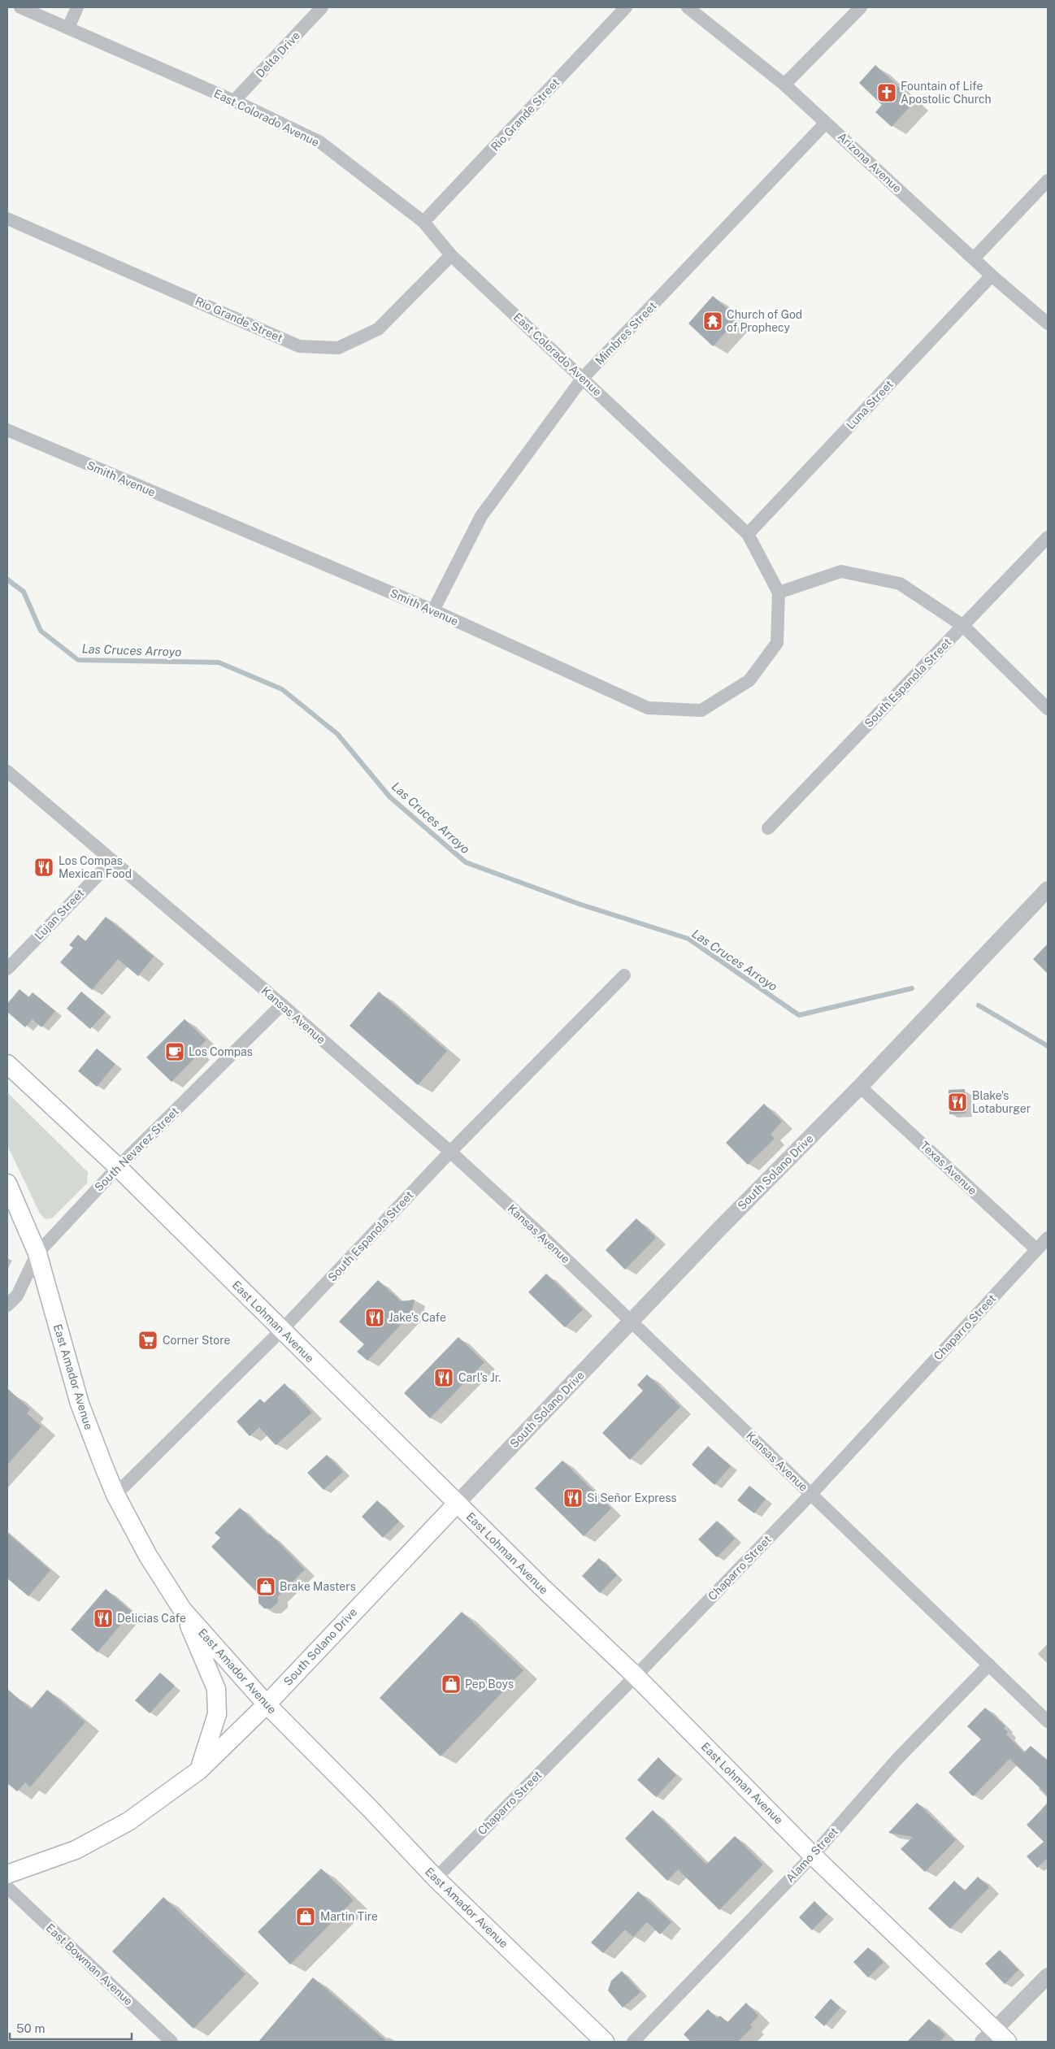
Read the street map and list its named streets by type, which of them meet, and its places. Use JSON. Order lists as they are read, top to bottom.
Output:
{
  "streets": {
    "main road": ["South Solano Drive", "East Lohman Avenue", "East Amador Avenue"],
    "street": [
      "Delta Drive",
      "Rio Grande Street",
      "East Colorado Avenue",
      "Arizona Avenue",
      "Mimbres Street",
      "Luna Street",
      "Smith Avenue",
      "South Espanola Street",
      "Lujan Street",
      "Kansas Avenue",
      "South Nevarez Street",
      "Texas Avenue",
      "Chaparro Street",
      "Alamo Street",
      "East Bowman Avenue"
    ]
  },
  "crossings": [
    ["Delta Drive", "East Colorado Avenue"],
    ["Rio Grande Street", "East Colorado Avenue"],
    ["East Colorado Avenue", "Mimbres Street"],
    ["East Colorado Avenue", "Luna Street"],
    ["East Colorado Avenue", "Smith Avenue"],
    ["Arizona Avenue", "Mimbres Street"],
    ["Arizona Avenue", "Luna Street"],
    ["Mimbres Street", "Smith Avenue"],
    ["South Espanola Street", "Kansas Avenue"],
    ["South Espanola Street", "East Lohman Avenue"],
    ["South Espanola Street", "East Amador Avenue"],
    ["Lujan Street", "Kansas Avenue"],
    ["Kansas Avenue", "South Nevarez Street"],
    ["Kansas Avenue", "South Solano Drive"],
    ["Kansas Avenue", "Chaparro Street"],
    ["Kansas Avenue", "Alamo Street"],
    ["South Nevarez Street", "East Lohman Avenue"],
    ["South Nevarez Street", "East Amador Avenue"],
    ["Texas Avenue", "South Solano Drive"],
    ["Texas Avenue", "Chaparro Street"],
    ["South Solano Drive", "East Lohman Avenue"],
    ["South Solano Drive", "East Amador Avenue"],
    ["East Lohman Avenue", "Chaparro Street"],
    ["East Lohman Avenue", "Alamo Street"],
    ["Chaparro Street", "East Amador Avenue"]
  ],
  "water": ["Las Cruces Arroyo"],
  "places": {
    "church": ["Fountain of Life Apostolic Church"],
    "temple": ["Church of God of Prophecy"],
    "restaurant": [
      "Los Compas Mexican Food",
      "Blake's Lotaburger",
      "Jake's Cafe",
      "Carl's Jr.",
      "Si Señor Express",
      "Delicias Cafe"
    ],
    "cafe": ["Los Compas"],
    "supermarket": ["Corner Store"],
    "shop": ["Brake Masters", "Pep Boys", "Martin Tire"]
  },
  "scale_bar": "50 m"
}
